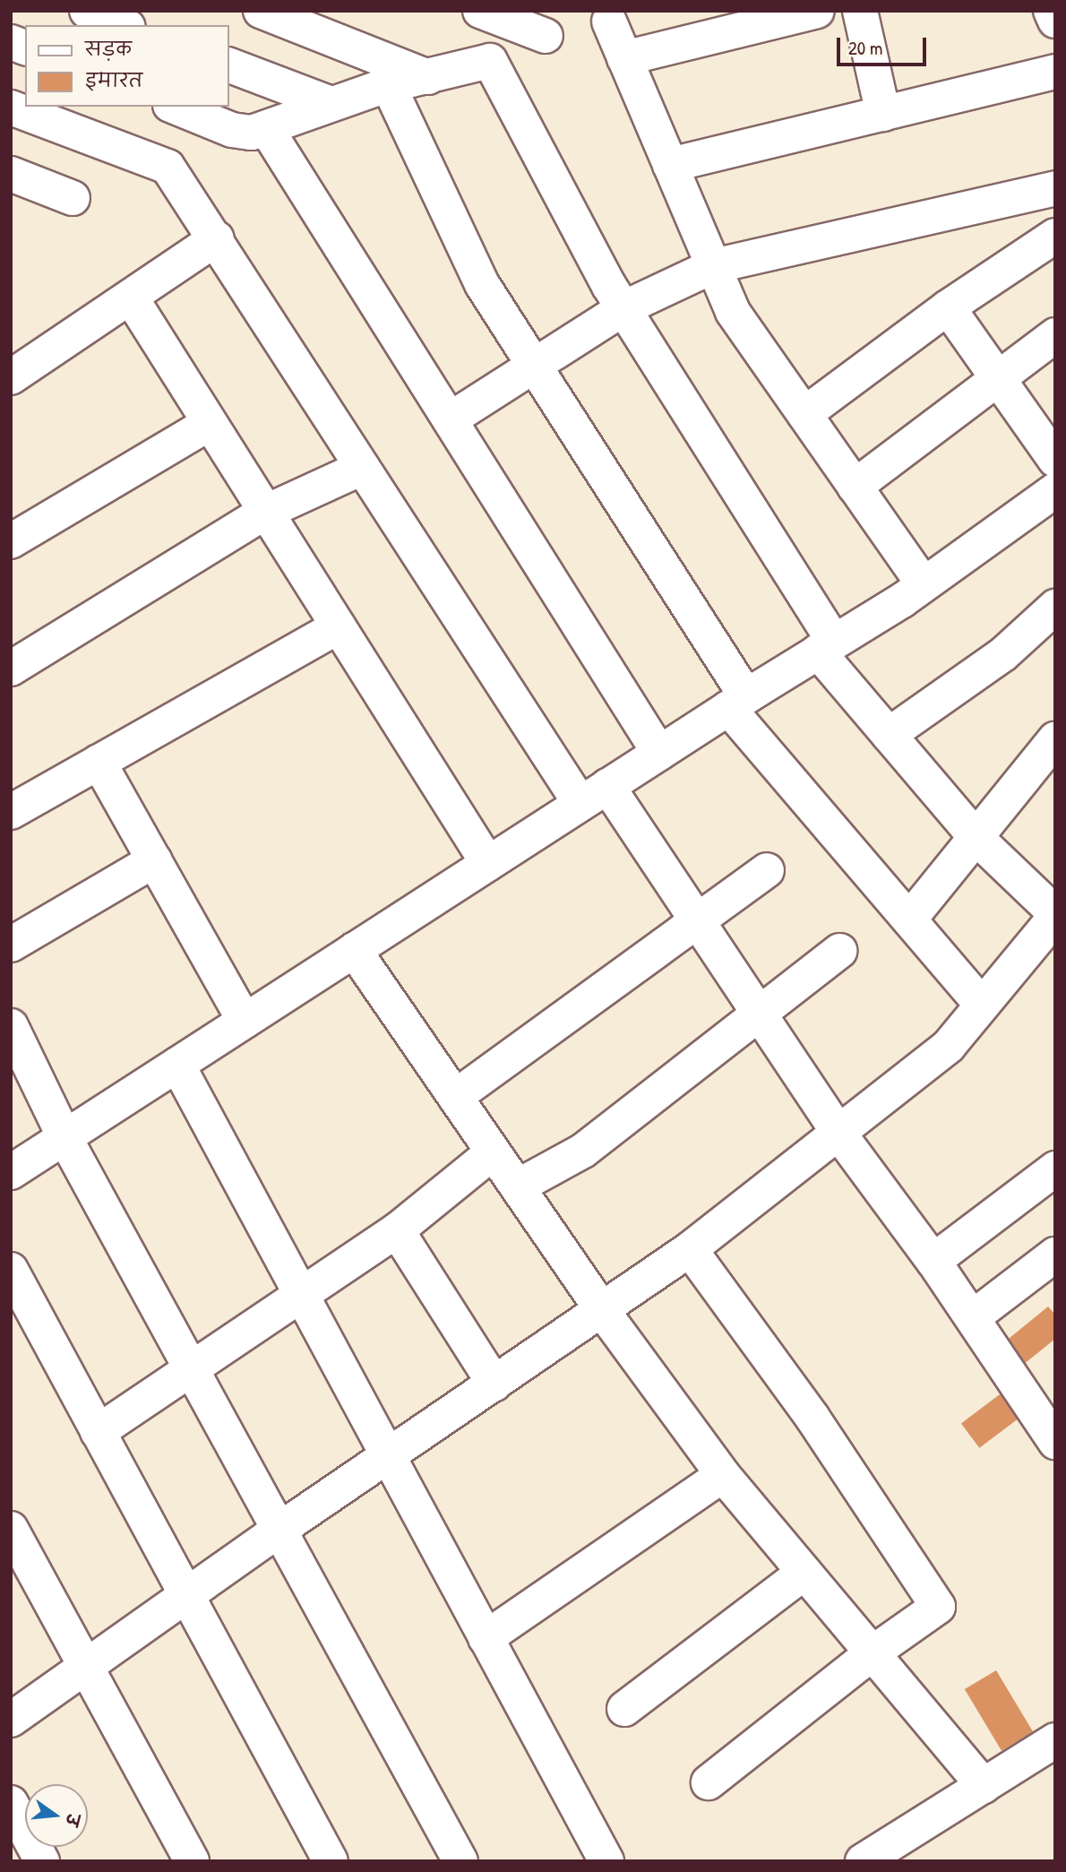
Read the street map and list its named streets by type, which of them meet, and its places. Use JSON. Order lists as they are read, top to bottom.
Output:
{
  "legend": ["सड़क", "इमारत"],
  "scale_bar": "20 m",
  "north": "right"
}
